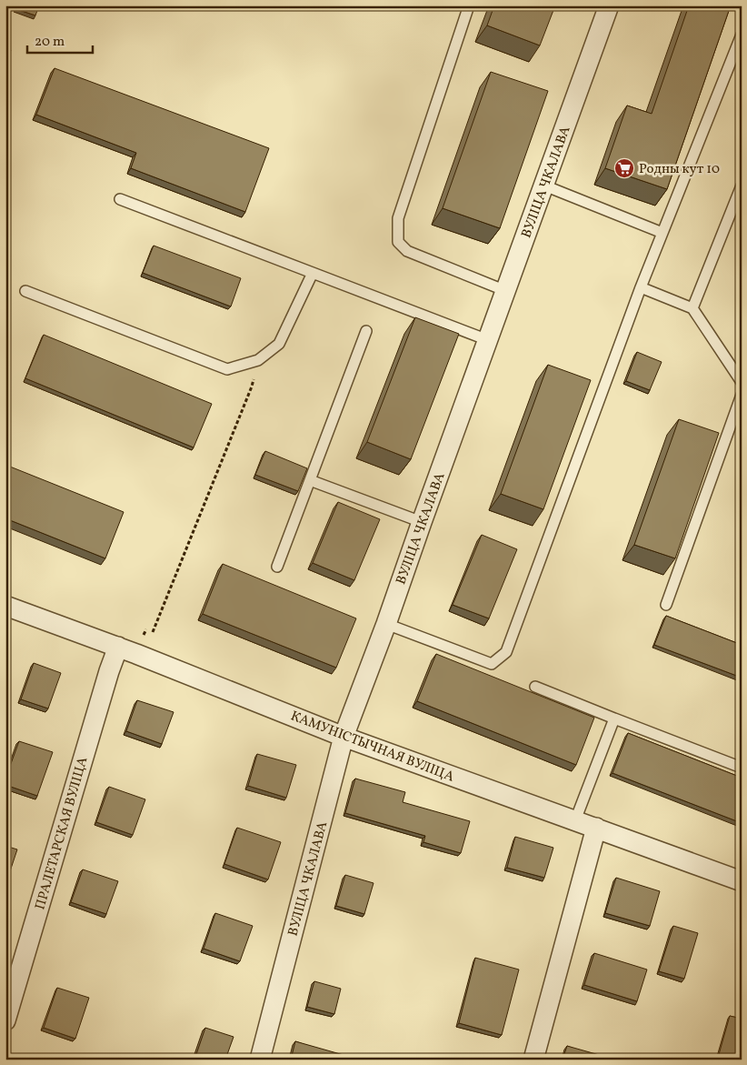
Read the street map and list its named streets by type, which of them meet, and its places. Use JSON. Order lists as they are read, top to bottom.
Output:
{
  "streets": {
    "street": ["ВУЛІЦА ЧКАЛАВА", "КАМУНІСТЫЧНАЯ ВУЛІЦА", "ПРАЛЕТАРСКАЯ ВУЛІЦА"]
  },
  "crossings": [
    ["ВУЛІЦА ЧКАЛАВА", "КАМУНІСТЫЧНАЯ ВУЛІЦА"],
    ["КАМУНІСТЫЧНАЯ ВУЛІЦА", "ПРАЛЕТАРСКАЯ ВУЛІЦА"]
  ],
  "places": {
    "supermarket": ["Родны кут 10"]
  },
  "scale_bar": "20 m"
}
